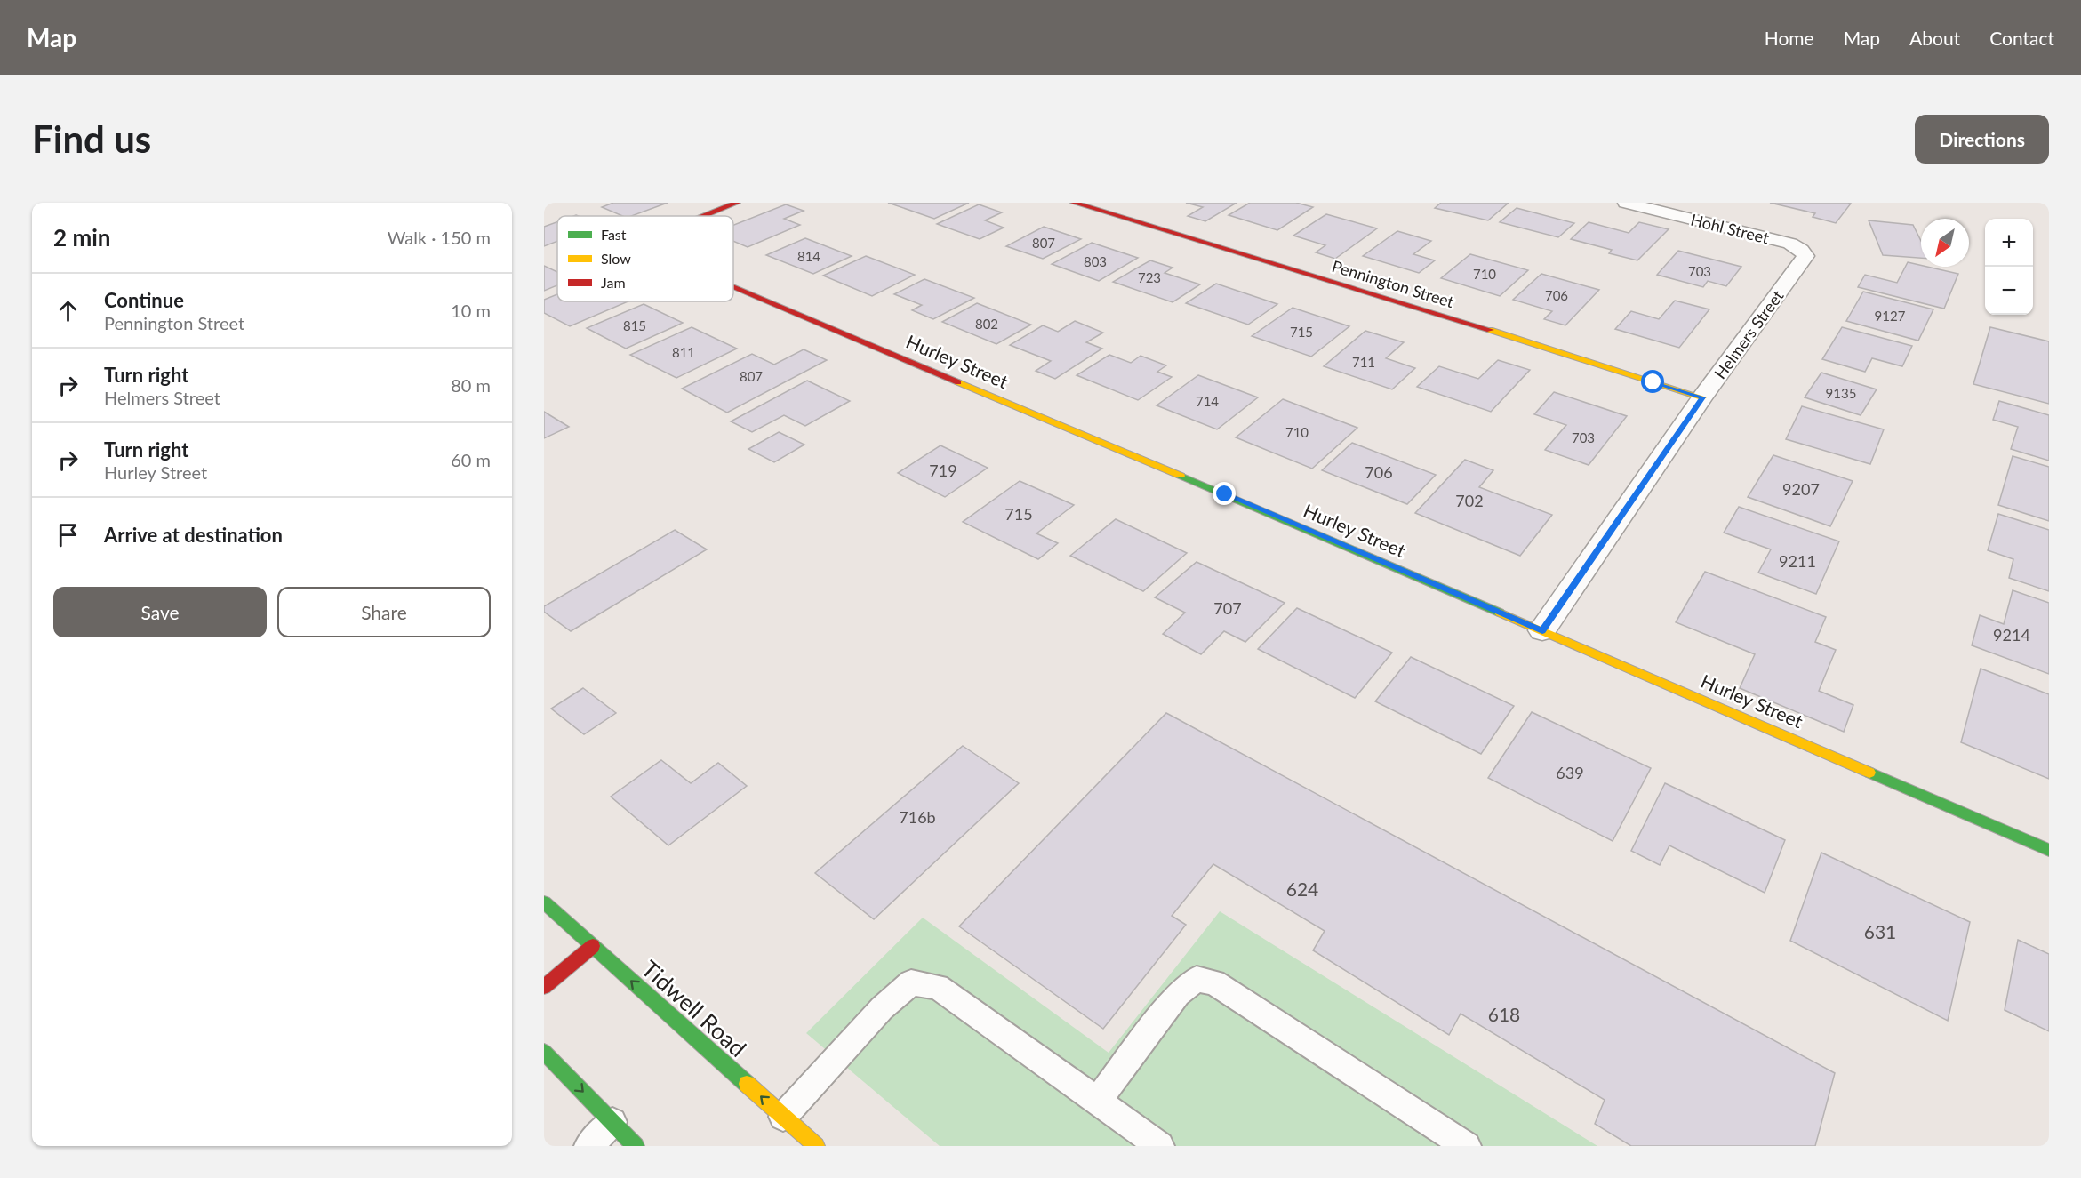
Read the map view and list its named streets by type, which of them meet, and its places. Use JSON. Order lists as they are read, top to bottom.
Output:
{
  "streets": {
    "street": [
      "Hohl Street",
      "Pennington Street",
      "Helmers Street",
      "Hurley Street",
      "Tidwell Road"
    ]
  },
  "crossings": [
    ["Hohl Street", "Helmers Street"],
    ["Pennington Street", "Helmers Street"],
    ["Helmers Street", "Hurley Street"]
  ],
  "one_way": ["Tidwell Road"],
  "house_numbers": [
    "807",
    "814",
    "803",
    "703",
    "710",
    "723",
    "706",
    "9127",
    "802",
    "815",
    "715",
    "811",
    "711",
    "807",
    "9135",
    "714",
    "710",
    "703",
    "719",
    "706",
    "9207",
    "702",
    "715",
    "9211",
    "707",
    "9214",
    "639",
    "716b",
    "624",
    "631",
    "618"
  ],
  "legend": ["Fast", "Slow", "Jam"],
  "north": "bottom left",
  "page": {
    "header": "Map",
    "nav": [
      "Home",
      "Map",
      "About",
      "Contact"
    ],
    "buttons": [
      "Directions",
      ["Save", "Share"]
    ],
    "title": "Find us",
    "heading": ["2 min", "Walk · 150 m"],
    "map_buttons": ["+", "−"],
    "list": [
      ["Continue", "Pennington Street", "10 m"],
      ["Turn right", "Helmers Street", "80 m"],
      ["Turn right", "Hurley Street", "60 m"],
      "Arrive at destination"
    ]
  }
}
